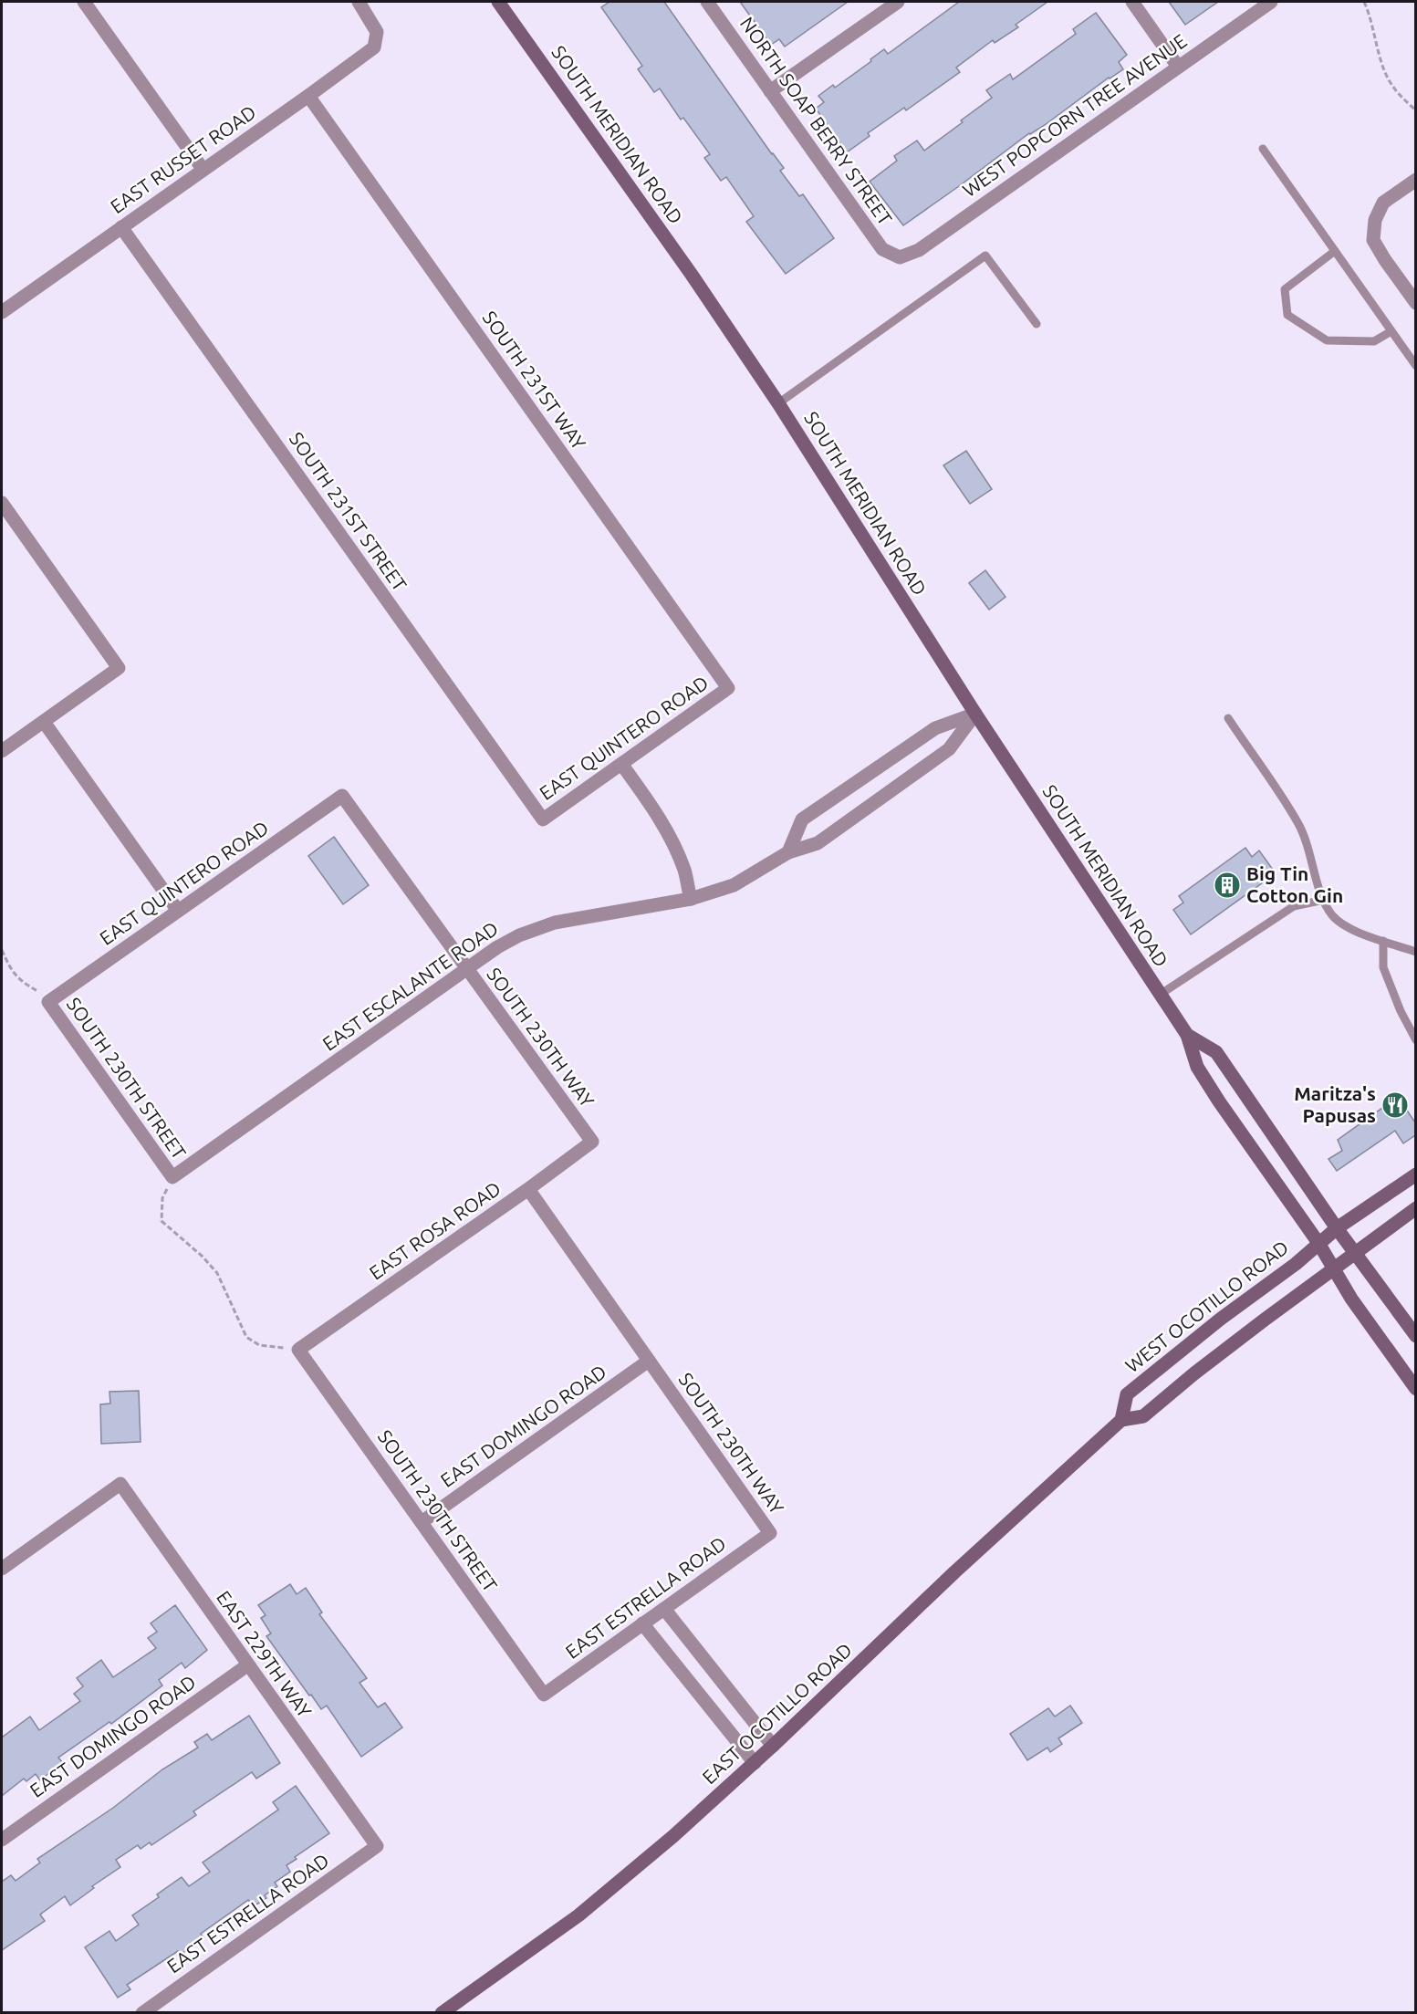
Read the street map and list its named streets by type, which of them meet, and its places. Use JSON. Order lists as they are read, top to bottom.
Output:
{
  "streets": {
    "street": [
      "WEST POPCORN TREE AVENUE",
      "NORTH SOAP BERRY STREET",
      "SOUTH MERIDIAN ROAD",
      "EAST RUSSET ROAD",
      "SOUTH 231ST WAY",
      "SOUTH 231ST STREET",
      "EAST QUINTERO ROAD",
      "EAST ESCALANTE ROAD",
      "SOUTH 230TH WAY",
      "SOUTH 230TH STREET",
      "EAST ROSA ROAD",
      "WEST OCOTILLO ROAD",
      "EAST DOMINGO ROAD",
      "EAST ESTRELLA ROAD",
      "EAST 229TH WAY",
      "EAST OCOTILLO ROAD"
    ]
  },
  "crossings": [
    ["WEST POPCORN TREE AVENUE", "NORTH SOAP BERRY STREET"],
    ["SOUTH MERIDIAN ROAD", "EAST ESCALANTE ROAD"],
    ["SOUTH MERIDIAN ROAD", "WEST OCOTILLO ROAD"],
    ["EAST RUSSET ROAD", "SOUTH 231ST WAY"],
    ["EAST RUSSET ROAD", "SOUTH 231ST STREET"],
    ["SOUTH 231ST WAY", "EAST QUINTERO ROAD"],
    ["SOUTH 231ST STREET", "EAST QUINTERO ROAD"],
    ["EAST QUINTERO ROAD", "SOUTH 230TH WAY"],
    ["EAST QUINTERO ROAD", "SOUTH 230TH STREET"],
    ["EAST ESCALANTE ROAD", "SOUTH 230TH WAY"],
    ["EAST ESCALANTE ROAD", "SOUTH 230TH STREET"],
    ["SOUTH 230TH WAY", "EAST ROSA ROAD"],
    ["SOUTH 230TH WAY", "EAST DOMINGO ROAD"],
    ["SOUTH 230TH WAY", "EAST ESTRELLA ROAD"],
    ["SOUTH 230TH STREET", "EAST ROSA ROAD"],
    ["SOUTH 230TH STREET", "EAST DOMINGO ROAD"],
    ["SOUTH 230TH STREET", "EAST ESTRELLA ROAD"],
    ["WEST OCOTILLO ROAD", "EAST OCOTILLO ROAD"],
    ["EAST DOMINGO ROAD", "EAST 229TH WAY"],
    ["EAST ESTRELLA ROAD", "EAST 229TH WAY"]
  ],
  "places": {
    "building": ["Big Tin Cotton Gin"],
    "restaurant": ["Maritza's Papusas"]
  }
}
